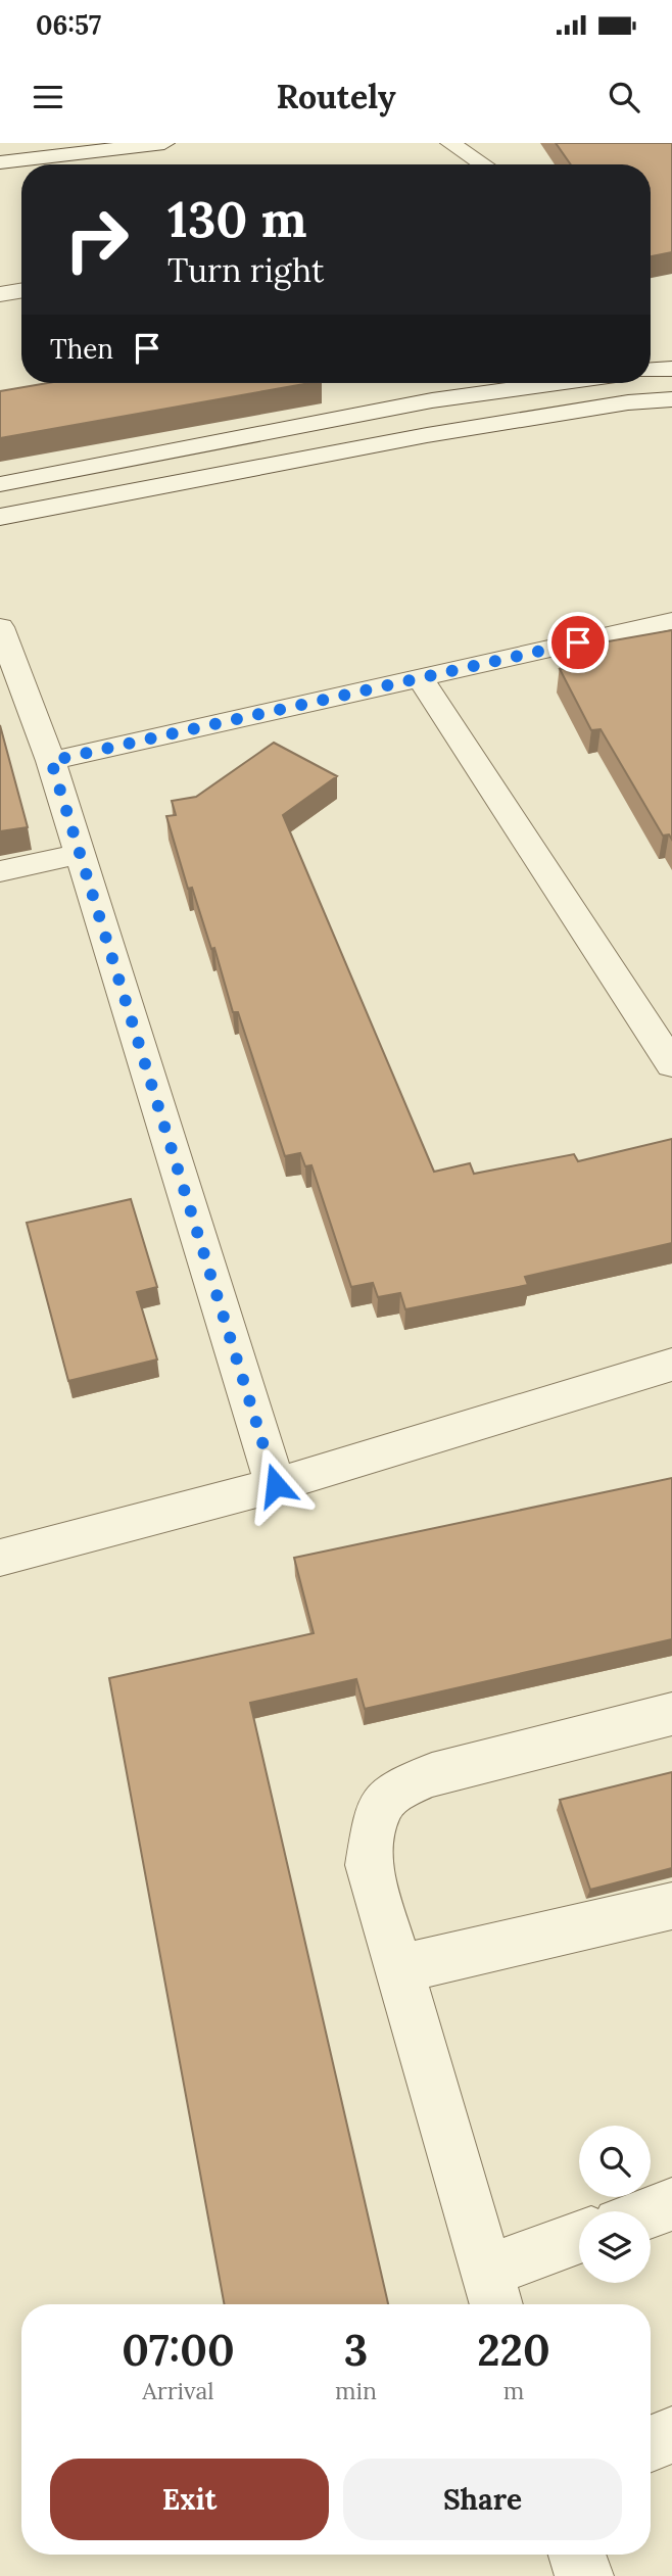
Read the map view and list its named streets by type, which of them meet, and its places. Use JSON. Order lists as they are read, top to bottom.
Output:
{
  "page": {
    "status": "06:57",
    "header": "Routely",
    "turn": ["130 m", "Turn right"],
    "then": "Then",
    "eta": [
      "07:00",
      "Arrival",
      "3",
      "min",
      "220",
      "m"
    ],
    "buttons": ["Exit", "Share"]
  }
}
